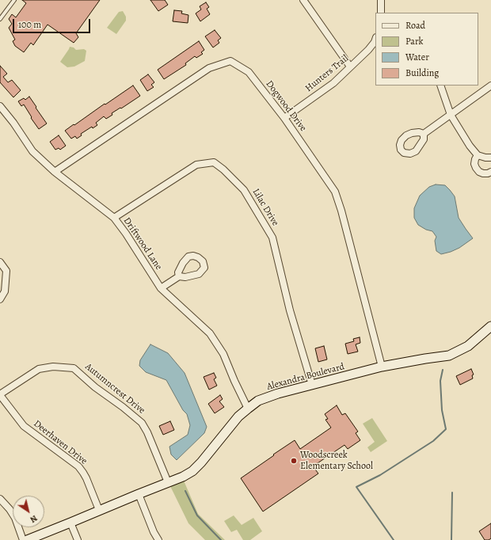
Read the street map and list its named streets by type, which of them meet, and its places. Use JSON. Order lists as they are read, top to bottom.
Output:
{
  "streets": {
    "street": [
      "Hunters Trail",
      "Dogwood Drive",
      "Lilac Drive",
      "Driftwood Lane",
      "Alexandra Boulevard",
      "Autumncrest Drive",
      "Deerhaven Drive"
    ]
  },
  "crossings": [
    ["Hunters Trail", "Dogwood Drive"],
    ["Dogwood Drive", "Driftwood Lane"],
    ["Dogwood Drive", "Alexandra Boulevard"],
    ["Lilac Drive", "Driftwood Lane"],
    ["Lilac Drive", "Alexandra Boulevard"],
    ["Driftwood Lane", "Alexandra Boulevard"],
    ["Alexandra Boulevard", "Autumncrest Drive"],
    ["Alexandra Boulevard", "Deerhaven Drive"],
    ["Autumncrest Drive", "Deerhaven Drive"]
  ],
  "places": ["Woodscreek Elementary School"],
  "legend": [
    "Road",
    "Park",
    "Water",
    "Building"
  ],
  "scale_bar": "100 m",
  "north": "bottom right"
}
